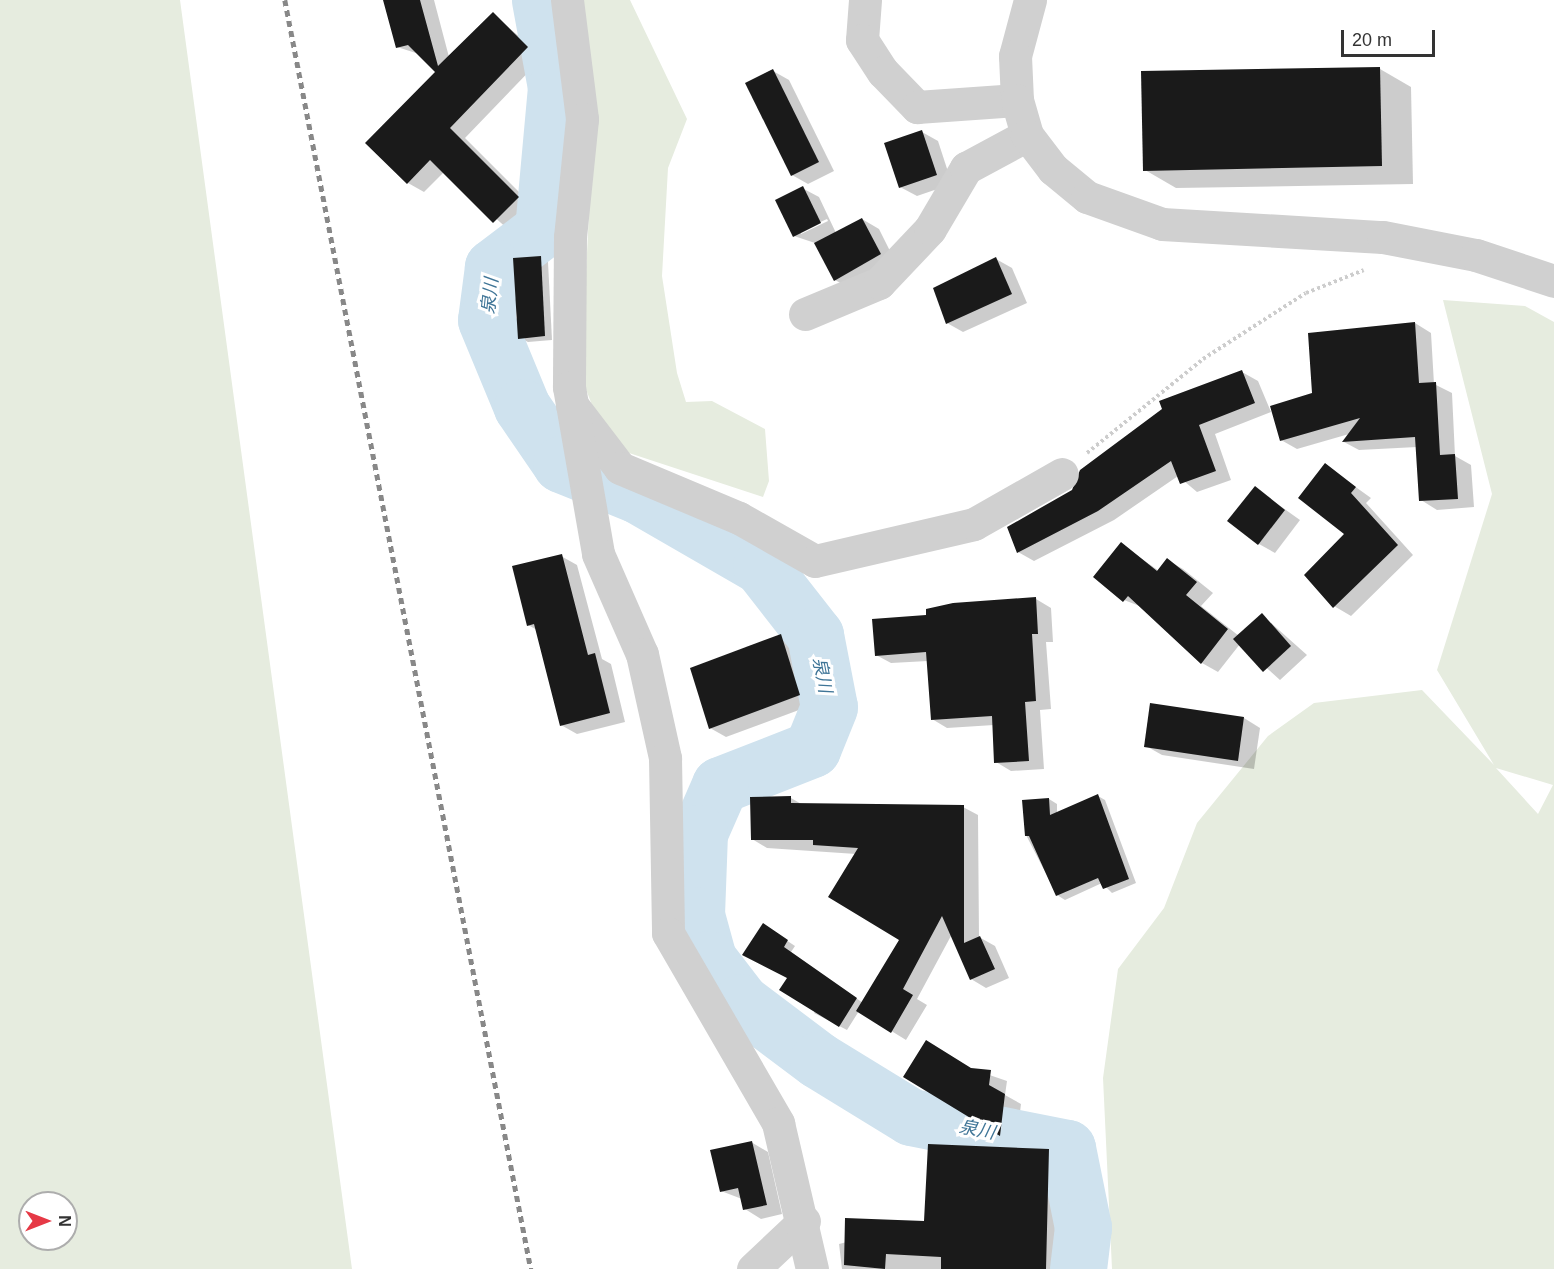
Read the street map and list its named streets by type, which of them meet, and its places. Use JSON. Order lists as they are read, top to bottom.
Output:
{
  "water": ["泉川"],
  "scale_bar": "20 m",
  "north": "right"
}
